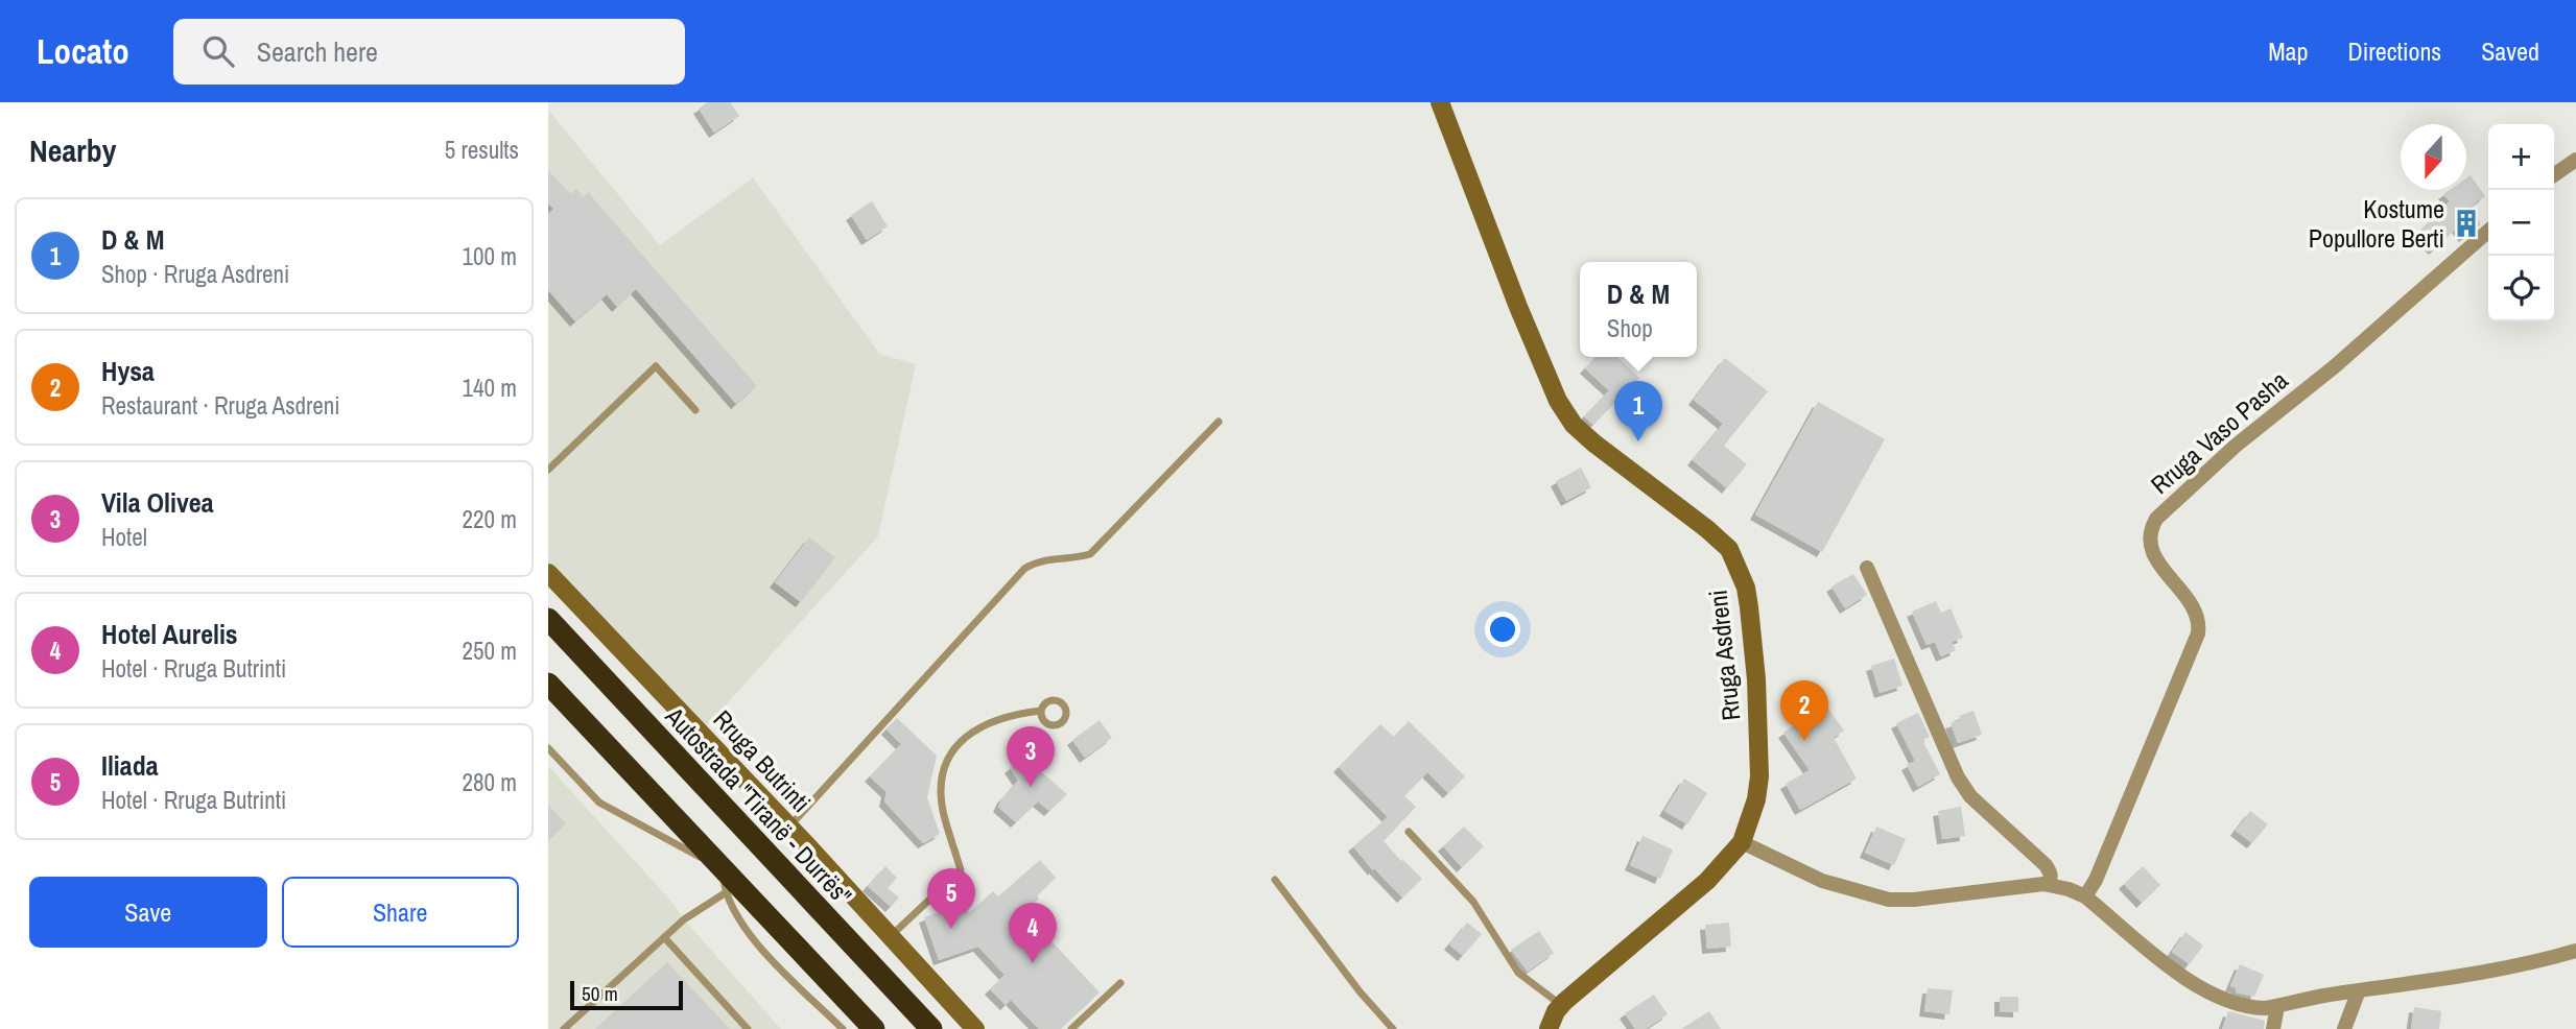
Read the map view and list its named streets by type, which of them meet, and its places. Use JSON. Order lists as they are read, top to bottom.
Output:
{
  "streets": {
    "highway": ["Autostrada \"Tiranë - Durrës\""],
    "street": ["Rruga Vaso Pasha", "Rruga Asdreni", "Rruga Butrinti"]
  },
  "places": {
    "building": ["Kostume Popullore Berti"]
  },
  "scale_bar": "50 m",
  "north": "bottom",
  "page": {
    "header": "Locato",
    "search": "Search here",
    "nav": ["Map", "Directions", "Saved"],
    "heading": ["Nearby", "5 results"],
    "map_buttons": ["+", "−"],
    "list": [
      {
        "mark": "1",
        "name": "D & M",
        "note": "Shop · Rruga Asdreni",
        "value": "100 m"
      },
      {
        "mark": "2",
        "name": "Hysa",
        "note": "Restaurant · Rruga Asdreni",
        "value": "140 m"
      },
      {
        "mark": "3",
        "name": "Vila Olivea",
        "note": "Hotel",
        "value": "220 m"
      },
      {
        "mark": "4",
        "name": "Hotel Aurelis",
        "note": "Hotel · Rruga Butrinti",
        "value": "250 m"
      },
      {
        "mark": "5",
        "name": "Iliada",
        "note": "Hotel · Rruga Butrinti",
        "value": "280 m"
      }
    ],
    "popup": ["D & M", "Shop"],
    "pins": [
      "1",
      "2",
      "3",
      "5",
      "4"
    ],
    "buttons": ["Save", "Share"],
    "scale": "50 m"
  }
}
